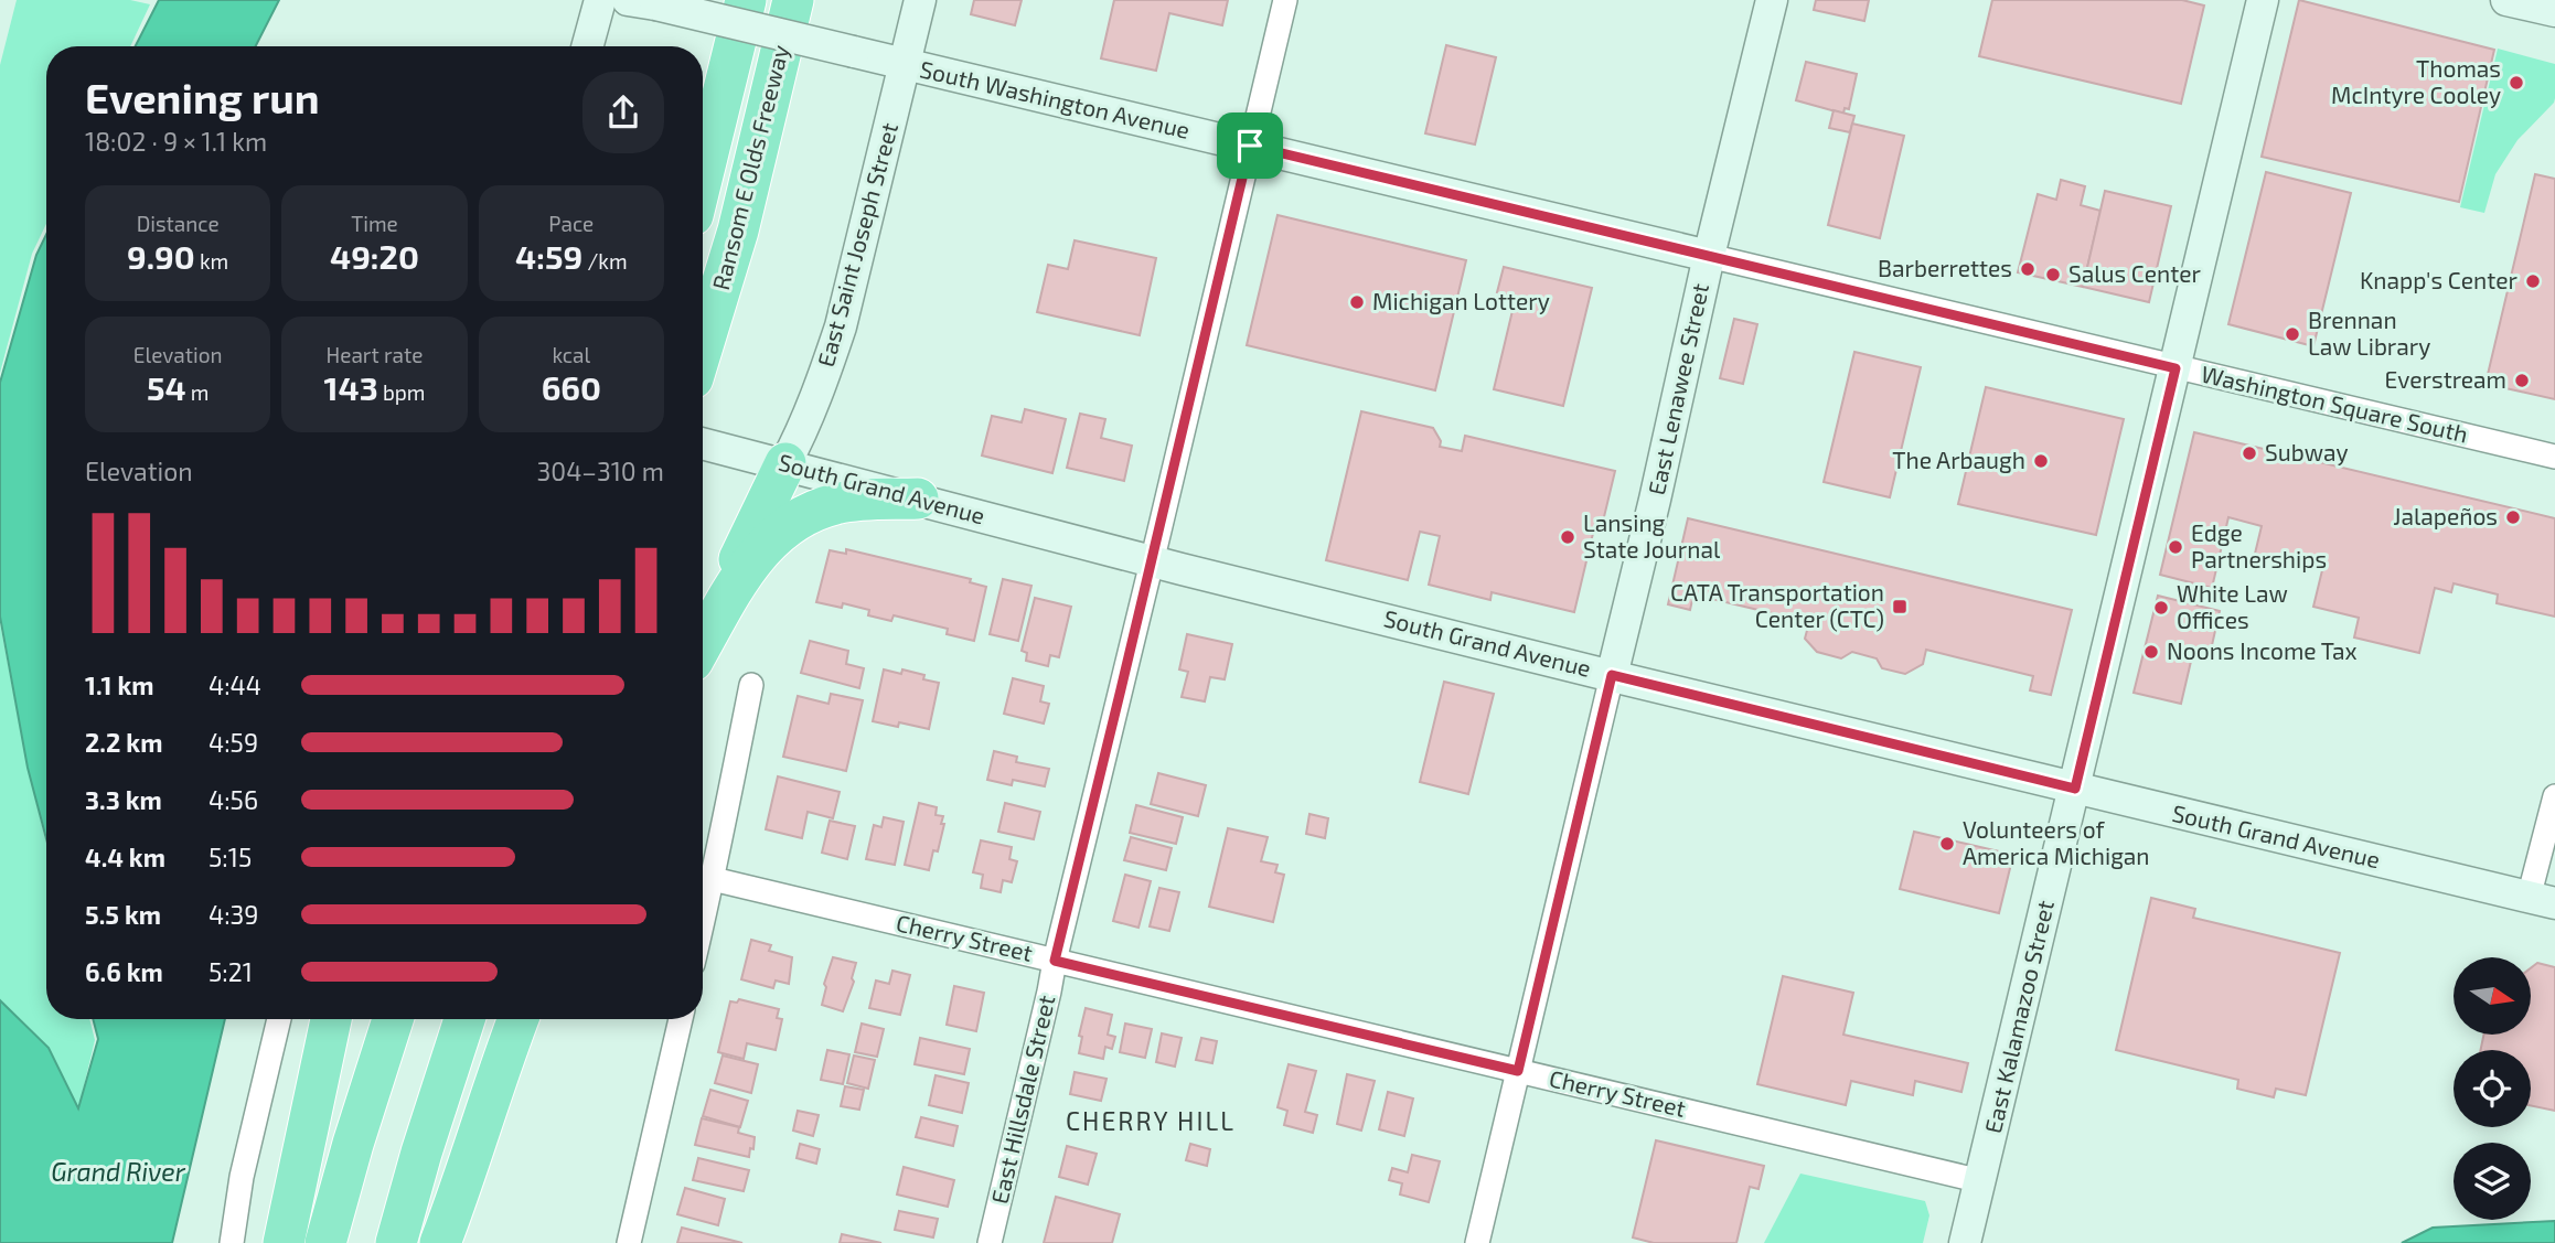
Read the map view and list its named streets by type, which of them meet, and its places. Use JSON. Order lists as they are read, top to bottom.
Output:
{
  "streets": {
    "highway": ["Ransom E Olds Freeway"],
    "street": [
      "South Washington Avenue",
      "East Saint Joseph Street",
      "East Lenawee Street",
      "Washington Square South",
      "South Grand Avenue",
      "Cherry Street",
      "East Kalamazoo Street",
      "East Hillsdale Street"
    ]
  },
  "crossings": [
    ["South Washington Avenue", "East Saint Joseph Street"],
    ["South Washington Avenue", "East Lenawee Street"],
    ["South Washington Avenue", "Washington Square South"],
    ["South Washington Avenue", "East Hillsdale Street"],
    ["East Saint Joseph Street", "South Grand Avenue"],
    ["East Lenawee Street", "Washington Square South"],
    ["East Lenawee Street", "South Grand Avenue"],
    ["East Lenawee Street", "Cherry Street"],
    ["Washington Square South", "East Kalamazoo Street"],
    ["South Grand Avenue", "East Kalamazoo Street"],
    ["South Grand Avenue", "East Hillsdale Street"],
    ["Cherry Street", "East Kalamazoo Street"],
    ["Cherry Street", "East Hillsdale Street"]
  ],
  "districts": ["CHERRY HILL"],
  "water": ["Grand River"],
  "places": {
    "other": [
      "Thomas McIntyre Cooley",
      "Barberrettes",
      "Salus Center",
      "Knapp's Center",
      "Michigan Lottery",
      "Brennan Law Library",
      "Everstream",
      "Subway",
      "The Arbaugh",
      "Jalapeños",
      "Lansing State Journal",
      "Edge Partnerships",
      "White Law Offices",
      "Noons Income Tax",
      "Volunteers of America Michigan"
    ],
    "transit": ["CATA Transportation Center (CTC)"]
  },
  "north": "right",
  "page": {
    "heading": ["Evening run", "18:02 · 9 × 1.1 km"],
    "stats": [
      ["Distance", "9.90 km"],
      ["Time", "49:20"],
      ["Pace", "4:59 /km"],
      ["Elevation", "54 m"],
      ["Heart rate", "143 bpm"],
      ["kcal", "660"]
    ],
    "chart": ["Elevation", "304–310 m"],
    "list": [
      {
        "name": "1.1 km",
        "note": "4:44"
      },
      {
        "name": "2.2 km",
        "note": "4:59"
      },
      {
        "name": "3.3 km",
        "note": "4:56"
      },
      {
        "name": "4.4 km",
        "note": "5:15"
      },
      {
        "name": "5.5 km",
        "note": "4:39"
      },
      {
        "name": "6.6 km",
        "note": "5:21"
      }
    ]
  }
}
